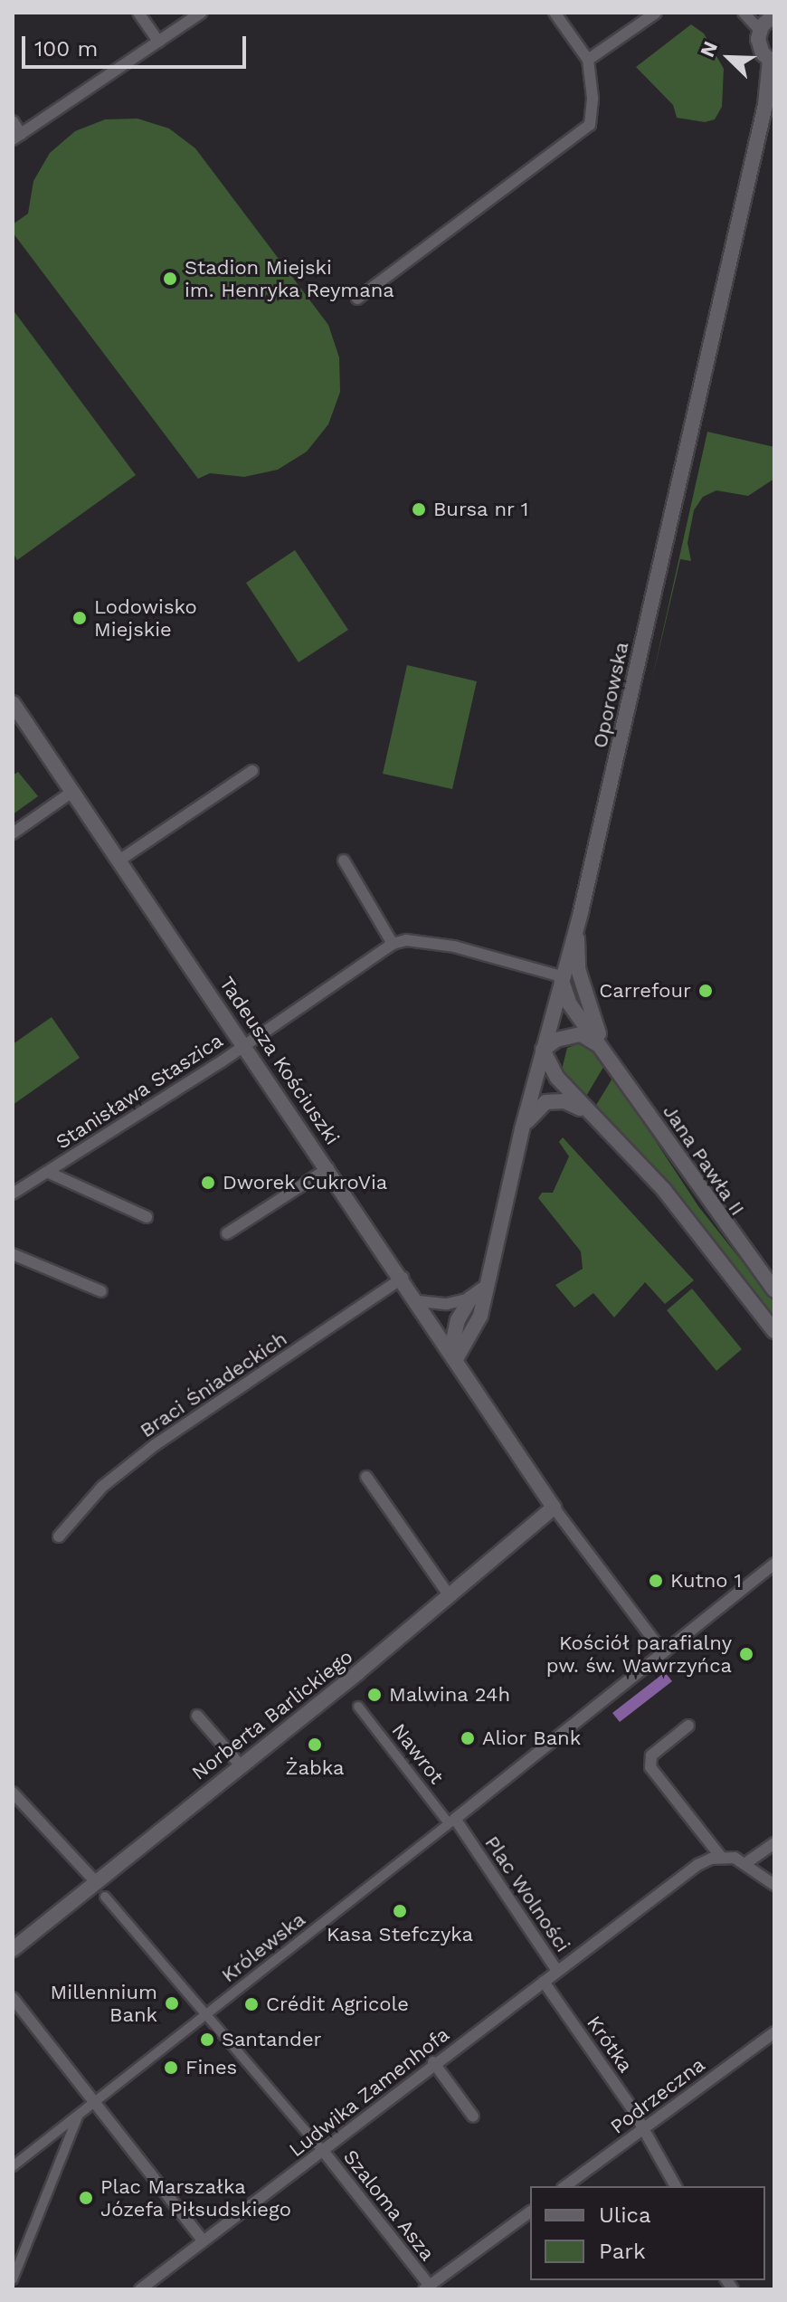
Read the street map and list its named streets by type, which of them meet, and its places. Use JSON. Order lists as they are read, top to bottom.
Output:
{
  "streets": {
    "street": [
      "Oporowska",
      "Tadeusza Kościuszki",
      "Stanisława Staszica",
      "Jana Pawła II",
      "Braci Śniadeckich",
      "Norberta Barlickiego",
      "Nawrot",
      "Plac Wolności",
      "Królewska",
      "Krótka",
      "Ludwika Zamenhofa",
      "Podrzeczna",
      "Szaloma Asza"
    ]
  },
  "crossings": [
    ["Oporowska", "Tadeusza Kościuszki"],
    ["Oporowska", "Jana Pawła II"],
    ["Tadeusza Kościuszki", "Stanisława Staszica"],
    ["Tadeusza Kościuszki", "Braci Śniadeckich"],
    ["Tadeusza Kościuszki", "Norberta Barlickiego"],
    ["Nawrot", "Plac Wolności"],
    ["Nawrot", "Królewska"],
    ["Plac Wolności", "Królewska"],
    ["Plac Wolności", "Ludwika Zamenhofa"],
    ["Królewska", "Szaloma Asza"],
    ["Krótka", "Ludwika Zamenhofa"],
    ["Krótka", "Podrzeczna"],
    ["Ludwika Zamenhofa", "Szaloma Asza"]
  ],
  "places": [
    "Stadion Miejski im. Henryka Reymana",
    "Bursa nr 1",
    "Lodowisko Miejskie",
    "Carrefour",
    "Dworek CukroVia",
    "Kutno 1",
    "Kościół parafialny pw. św. Wawrzyńca",
    "Malwina 24h",
    "Alior Bank",
    "Żabka",
    "Kasa Stefczyka",
    "Millennium Bank",
    "Crédit Agricole",
    "Santander",
    "Fines",
    "Plac Marszałka Józefa Piłsudskiego"
  ],
  "legend": ["Ulica", "Park"],
  "scale_bar": "100 m",
  "north": "top left"
}
